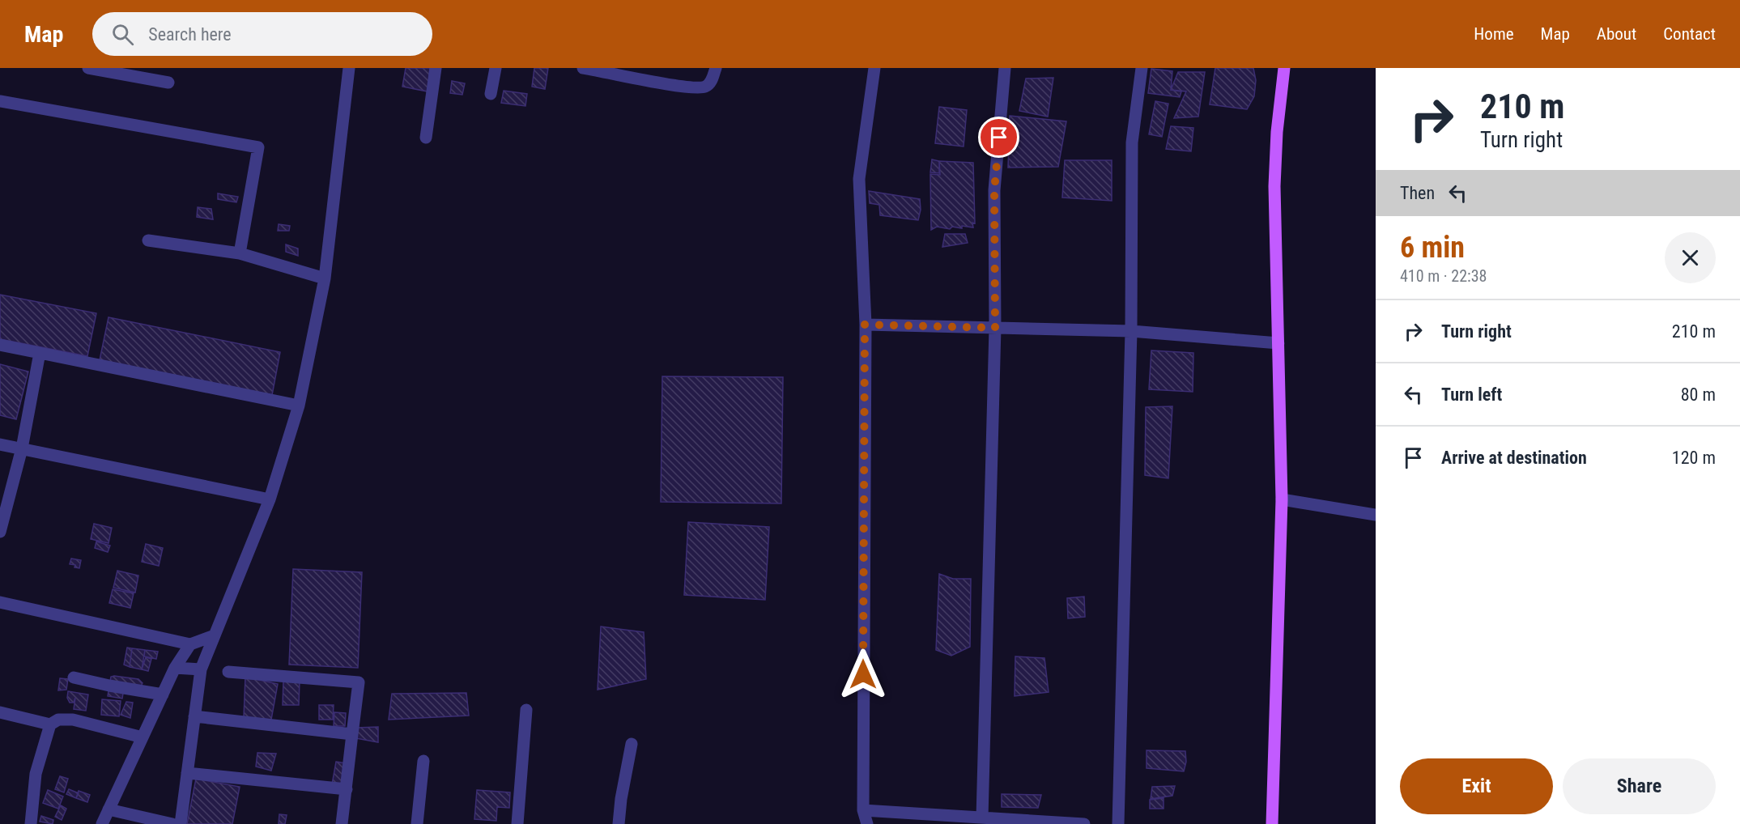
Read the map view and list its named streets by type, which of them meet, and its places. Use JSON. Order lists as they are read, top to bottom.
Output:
{
  "page": {
    "header": "Map",
    "search": "Search here",
    "nav": [
      "Home",
      "Map",
      "About",
      "Contact"
    ],
    "turn": ["210 m", "Turn right"],
    "then": "Then",
    "heading": ["6 min", "410 m · 22:38"],
    "list": [
      {
        "name": "Turn right",
        "value": "210 m"
      },
      {
        "name": "Turn left",
        "value": "80 m"
      },
      {
        "name": "Arrive at destination",
        "value": "120 m"
      }
    ],
    "buttons": ["Exit", "Share"]
  }
}
